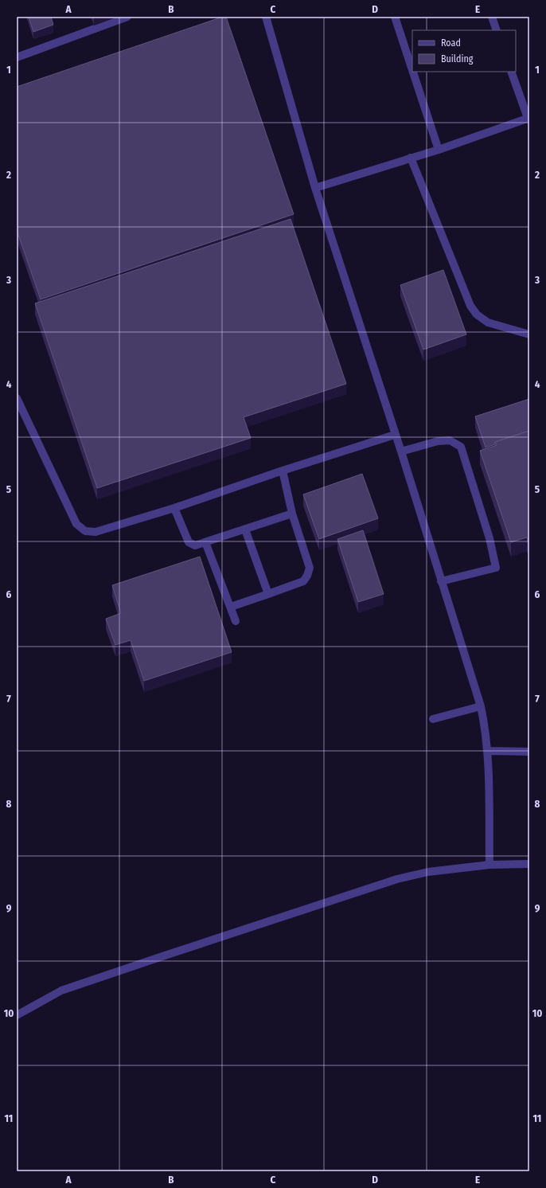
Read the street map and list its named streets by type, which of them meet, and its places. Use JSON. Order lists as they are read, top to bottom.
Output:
{
  "legend": ["Road", "Building"],
  "grid": {
    "columns": [
      "A",
      "B",
      "C",
      "D",
      "E"
    ],
    "rows": [
      "1",
      "2",
      "3",
      "4",
      "5",
      "6",
      "7",
      "8",
      "9",
      "10",
      "11"
    ]
  }
}
